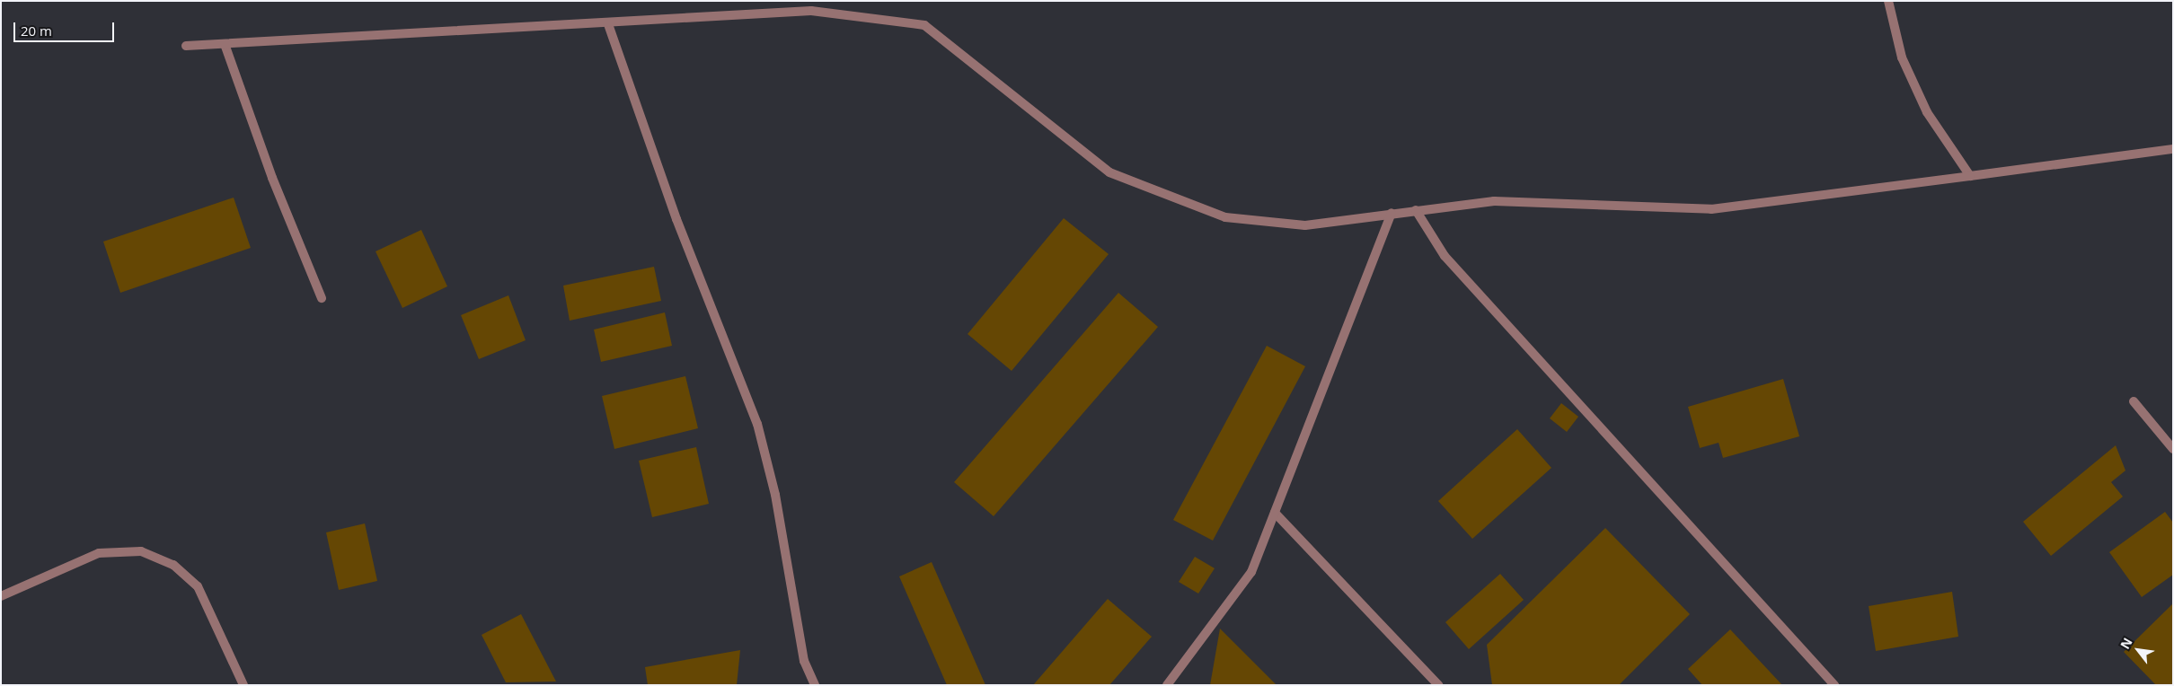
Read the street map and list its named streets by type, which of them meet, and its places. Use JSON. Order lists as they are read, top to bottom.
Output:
{
  "scale_bar": "20 m",
  "north": "top left"
}
